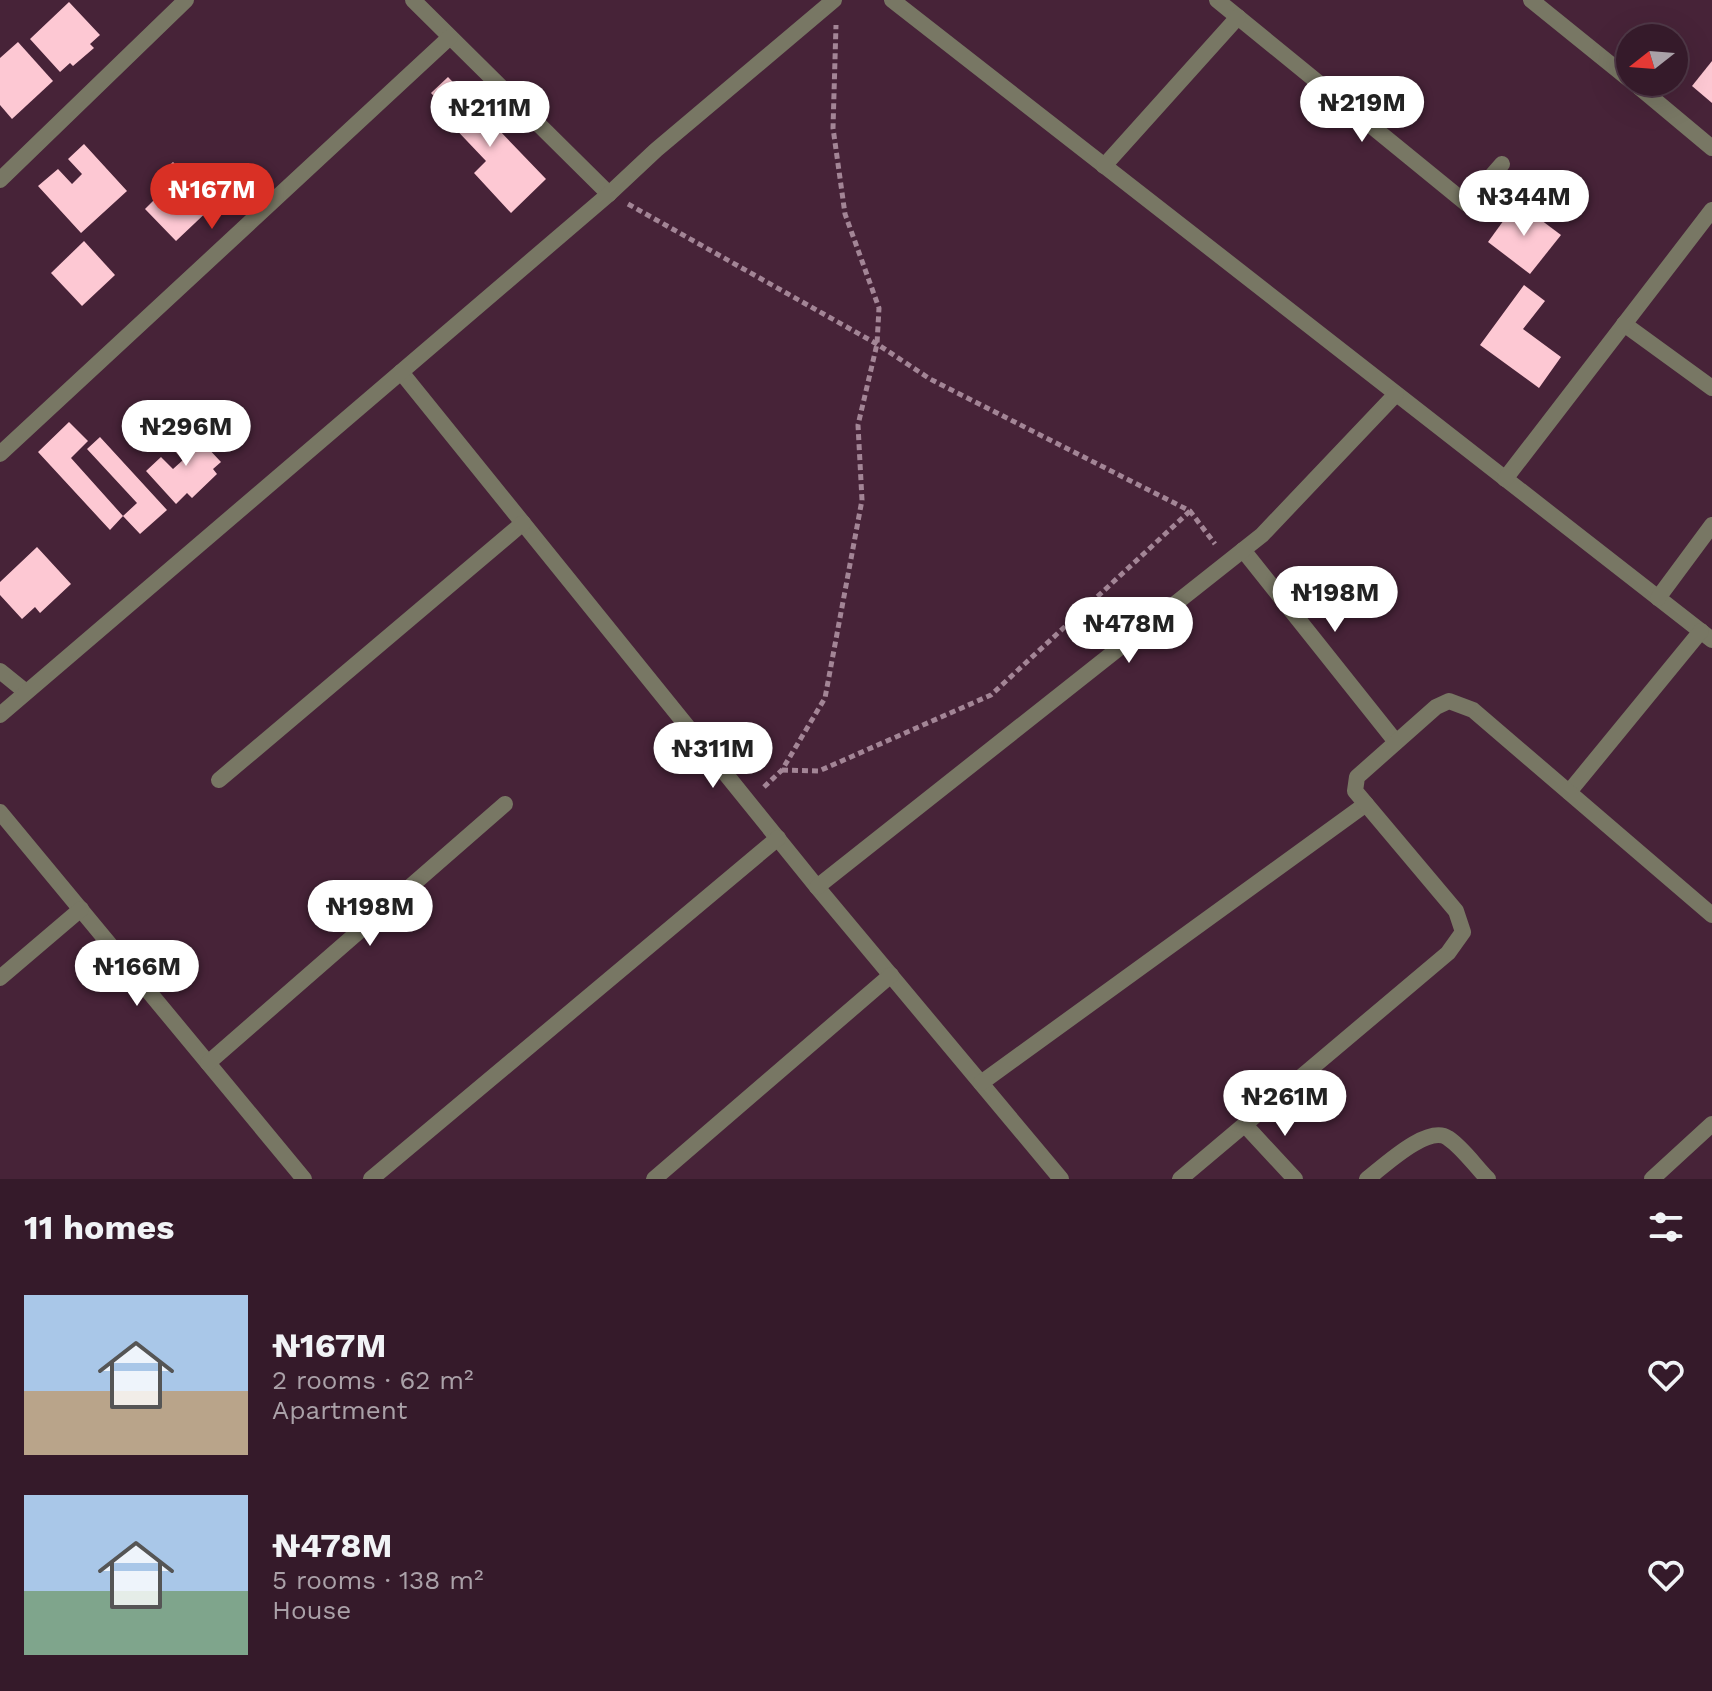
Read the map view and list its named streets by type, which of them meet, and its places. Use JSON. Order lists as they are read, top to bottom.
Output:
{
  "north": "left",
  "page": {
    "price": [
      "₦219M",
      "₦211M",
      "₦167M",
      "₦344M",
      "₦296M",
      "₦198M",
      "₦478M",
      "₦311M",
      "₦198M",
      "₦166M",
      "₦261M"
    ],
    "heading": "11 homes",
    "list": [
      {
        "name": "₦167M",
        "note": "2 rooms · 62 m² · Apartment"
      },
      {
        "name": "₦478M",
        "note": "5 rooms · 138 m² · House"
      }
    ]
  }
}
